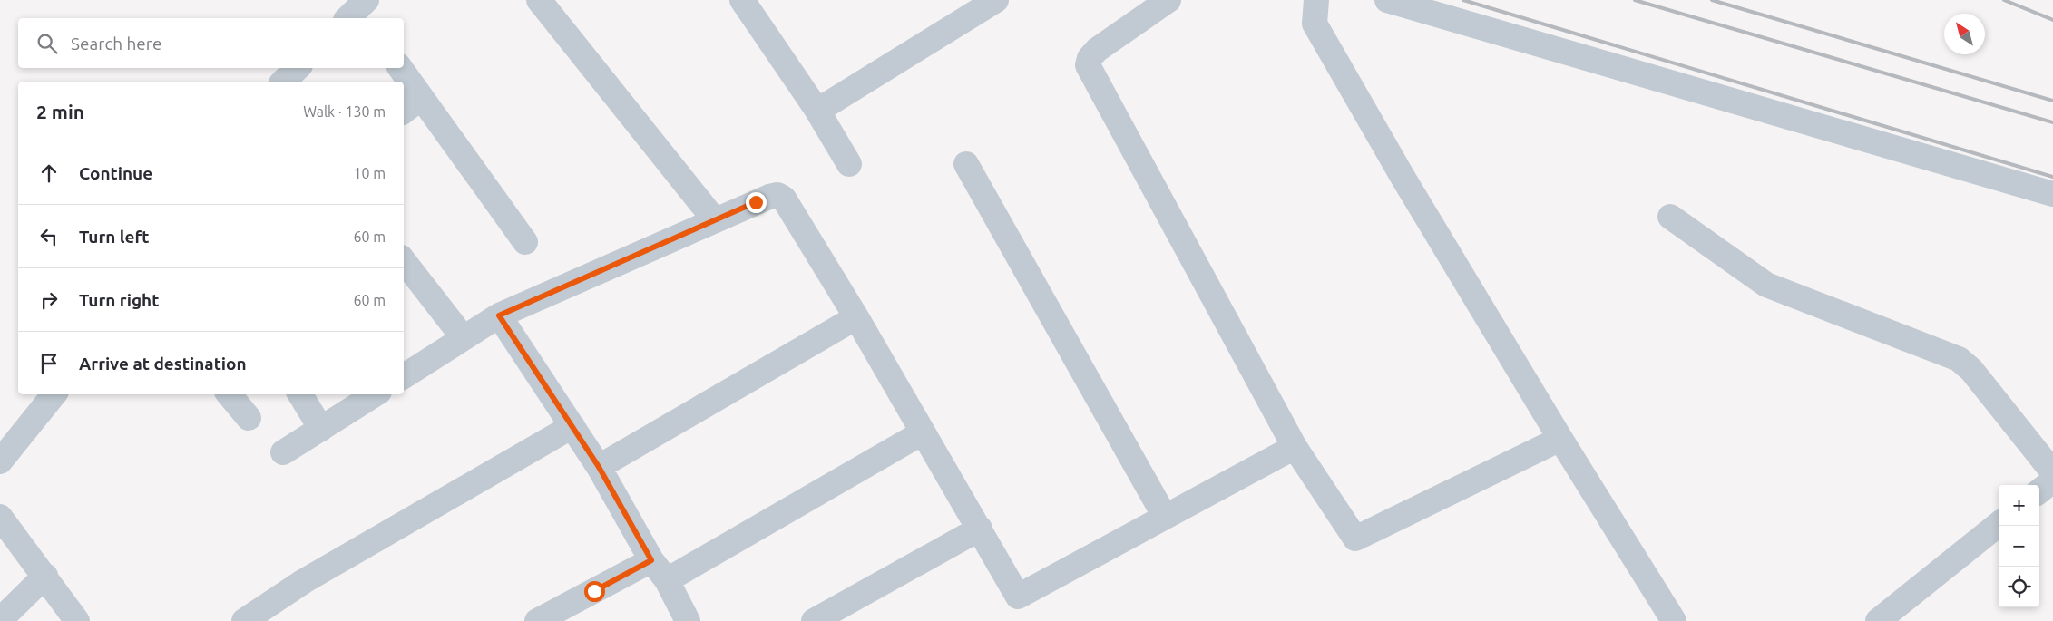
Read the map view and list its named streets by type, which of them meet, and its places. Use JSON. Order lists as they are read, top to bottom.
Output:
{
  "north": "top left",
  "page": {
    "search": "Search here",
    "heading": ["2 min", "Walk · 130 m"],
    "list": [
      ["Continue", "10 m"],
      ["Turn left", "60 m"],
      ["Turn right", "60 m"],
      "Arrive at destination"
    ],
    "map_buttons": ["+", "−"]
  }
}
